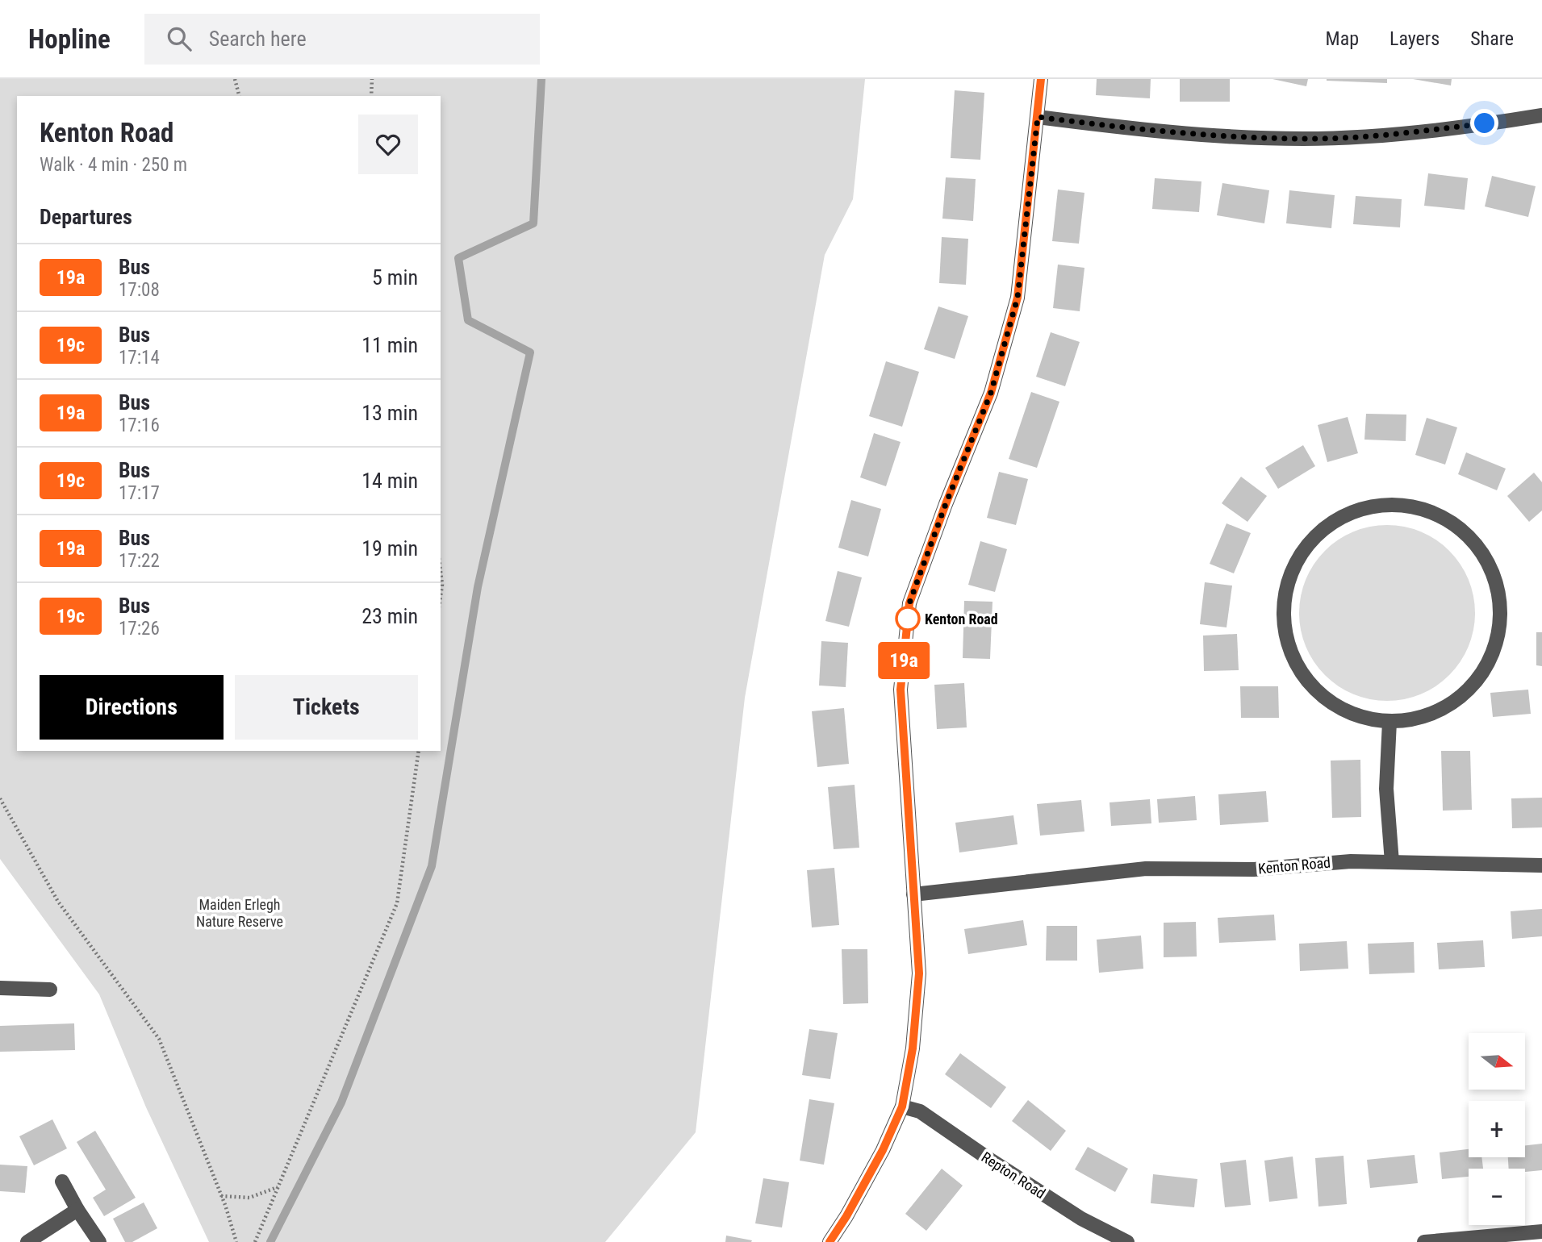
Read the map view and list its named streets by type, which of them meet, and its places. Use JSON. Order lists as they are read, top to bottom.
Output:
{
  "streets": {
    "street": ["Kenton Road", "Repton Road"]
  },
  "parks": ["Maiden Erlegh Nature Reserve"],
  "places": ["Kenton Road"],
  "lines": ["bus line 19a"],
  "north": "right",
  "page": {
    "header": "Hopline",
    "search": "Search here",
    "nav": ["Map", "Layers", "Share"],
    "on_map": "19a",
    "heading": [
      ["Kenton Road", "Walk · 4 min · 250 m"],
      "Departures"
    ],
    "list": [
      {
        "mark": "19a",
        "name": "Bus",
        "note": "17:08",
        "value": "5 min"
      },
      {
        "mark": "19c",
        "name": "Bus",
        "note": "17:14",
        "value": "11 min"
      },
      {
        "mark": "19a",
        "name": "Bus",
        "note": "17:16",
        "value": "13 min"
      },
      {
        "mark": "19c",
        "name": "Bus",
        "note": "17:17",
        "value": "14 min"
      },
      {
        "mark": "19a",
        "name": "Bus",
        "note": "17:22",
        "value": "19 min"
      },
      {
        "mark": "19c",
        "name": "Bus",
        "note": "17:26",
        "value": "23 min"
      }
    ],
    "buttons": ["Directions", "Tickets"],
    "map_buttons": ["+", "−"]
  }
}
